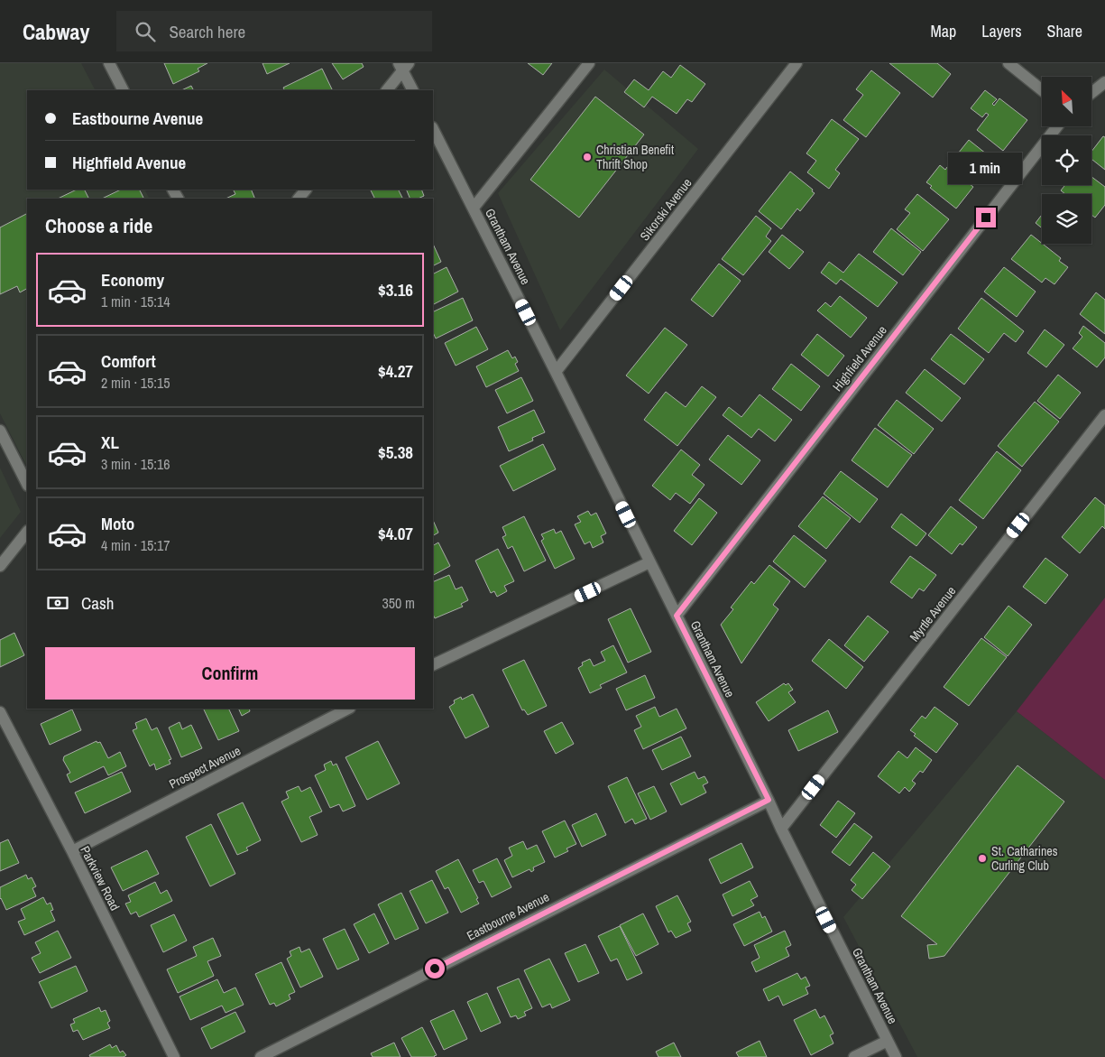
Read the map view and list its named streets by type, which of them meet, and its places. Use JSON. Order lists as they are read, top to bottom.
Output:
{
  "streets": {
    "street": [
      "Sikorski Avenue",
      "Grantham Avenue",
      "Highfield Avenue",
      "Myrtle Avenue",
      "Prospect Avenue",
      "Parkview Road",
      "Eastbourne Avenue"
    ]
  },
  "crossings": [
    ["Sikorski Avenue", "Grantham Avenue"],
    ["Grantham Avenue", "Highfield Avenue"],
    ["Grantham Avenue", "Myrtle Avenue"],
    ["Grantham Avenue", "Eastbourne Avenue"],
    ["Prospect Avenue", "Parkview Road"]
  ],
  "places": ["Christian Benefit Thrift Shop", "St. Catharines Curling Club"],
  "north": "top left",
  "page": {
    "header": "Cabway",
    "search": "Search here",
    "nav": ["Map", "Layers", "Share"],
    "banner": ["Eastbourne Avenue", "Highfield Avenue"],
    "bubble": "1 min",
    "heading": "Choose a ride",
    "list": [
      {
        "name": "Economy",
        "note": "1 min · 15:14",
        "value": "$3.16"
      },
      {
        "name": "Comfort",
        "note": "2 min · 15:15",
        "value": "$4.27"
      },
      {
        "name": "XL",
        "note": "3 min · 15:16",
        "value": "$5.38"
      },
      {
        "name": "Moto",
        "note": "4 min · 15:17",
        "value": "$4.07"
      }
    ],
    "pay": ["Cash", "350 m"],
    "buttons": "Confirm"
  }
}
